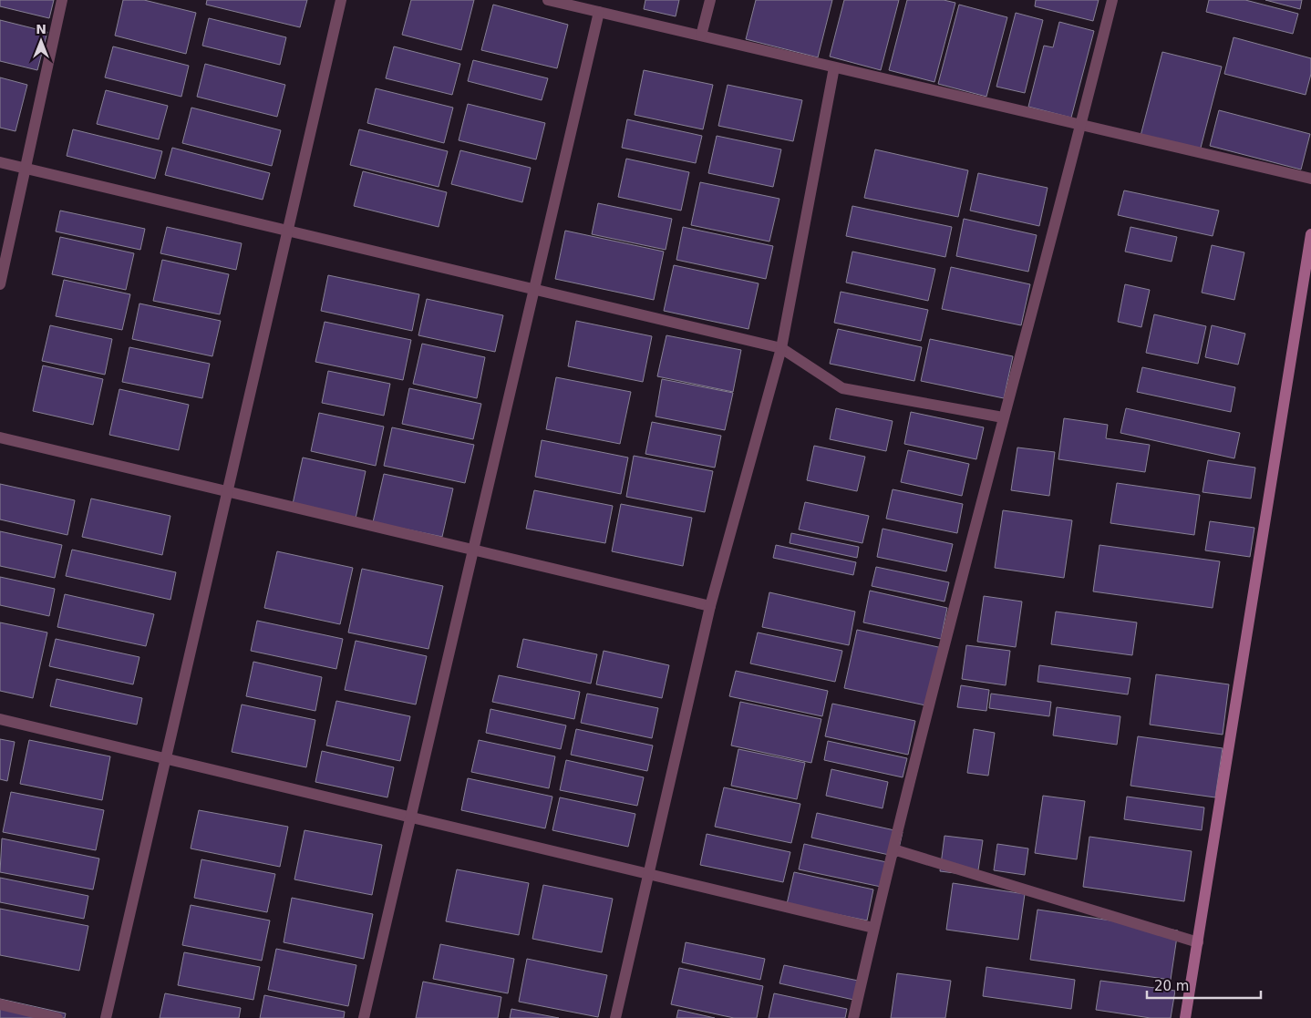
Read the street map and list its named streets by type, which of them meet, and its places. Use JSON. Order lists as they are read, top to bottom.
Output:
{
  "scale_bar": "20 m",
  "north": "top"
}
